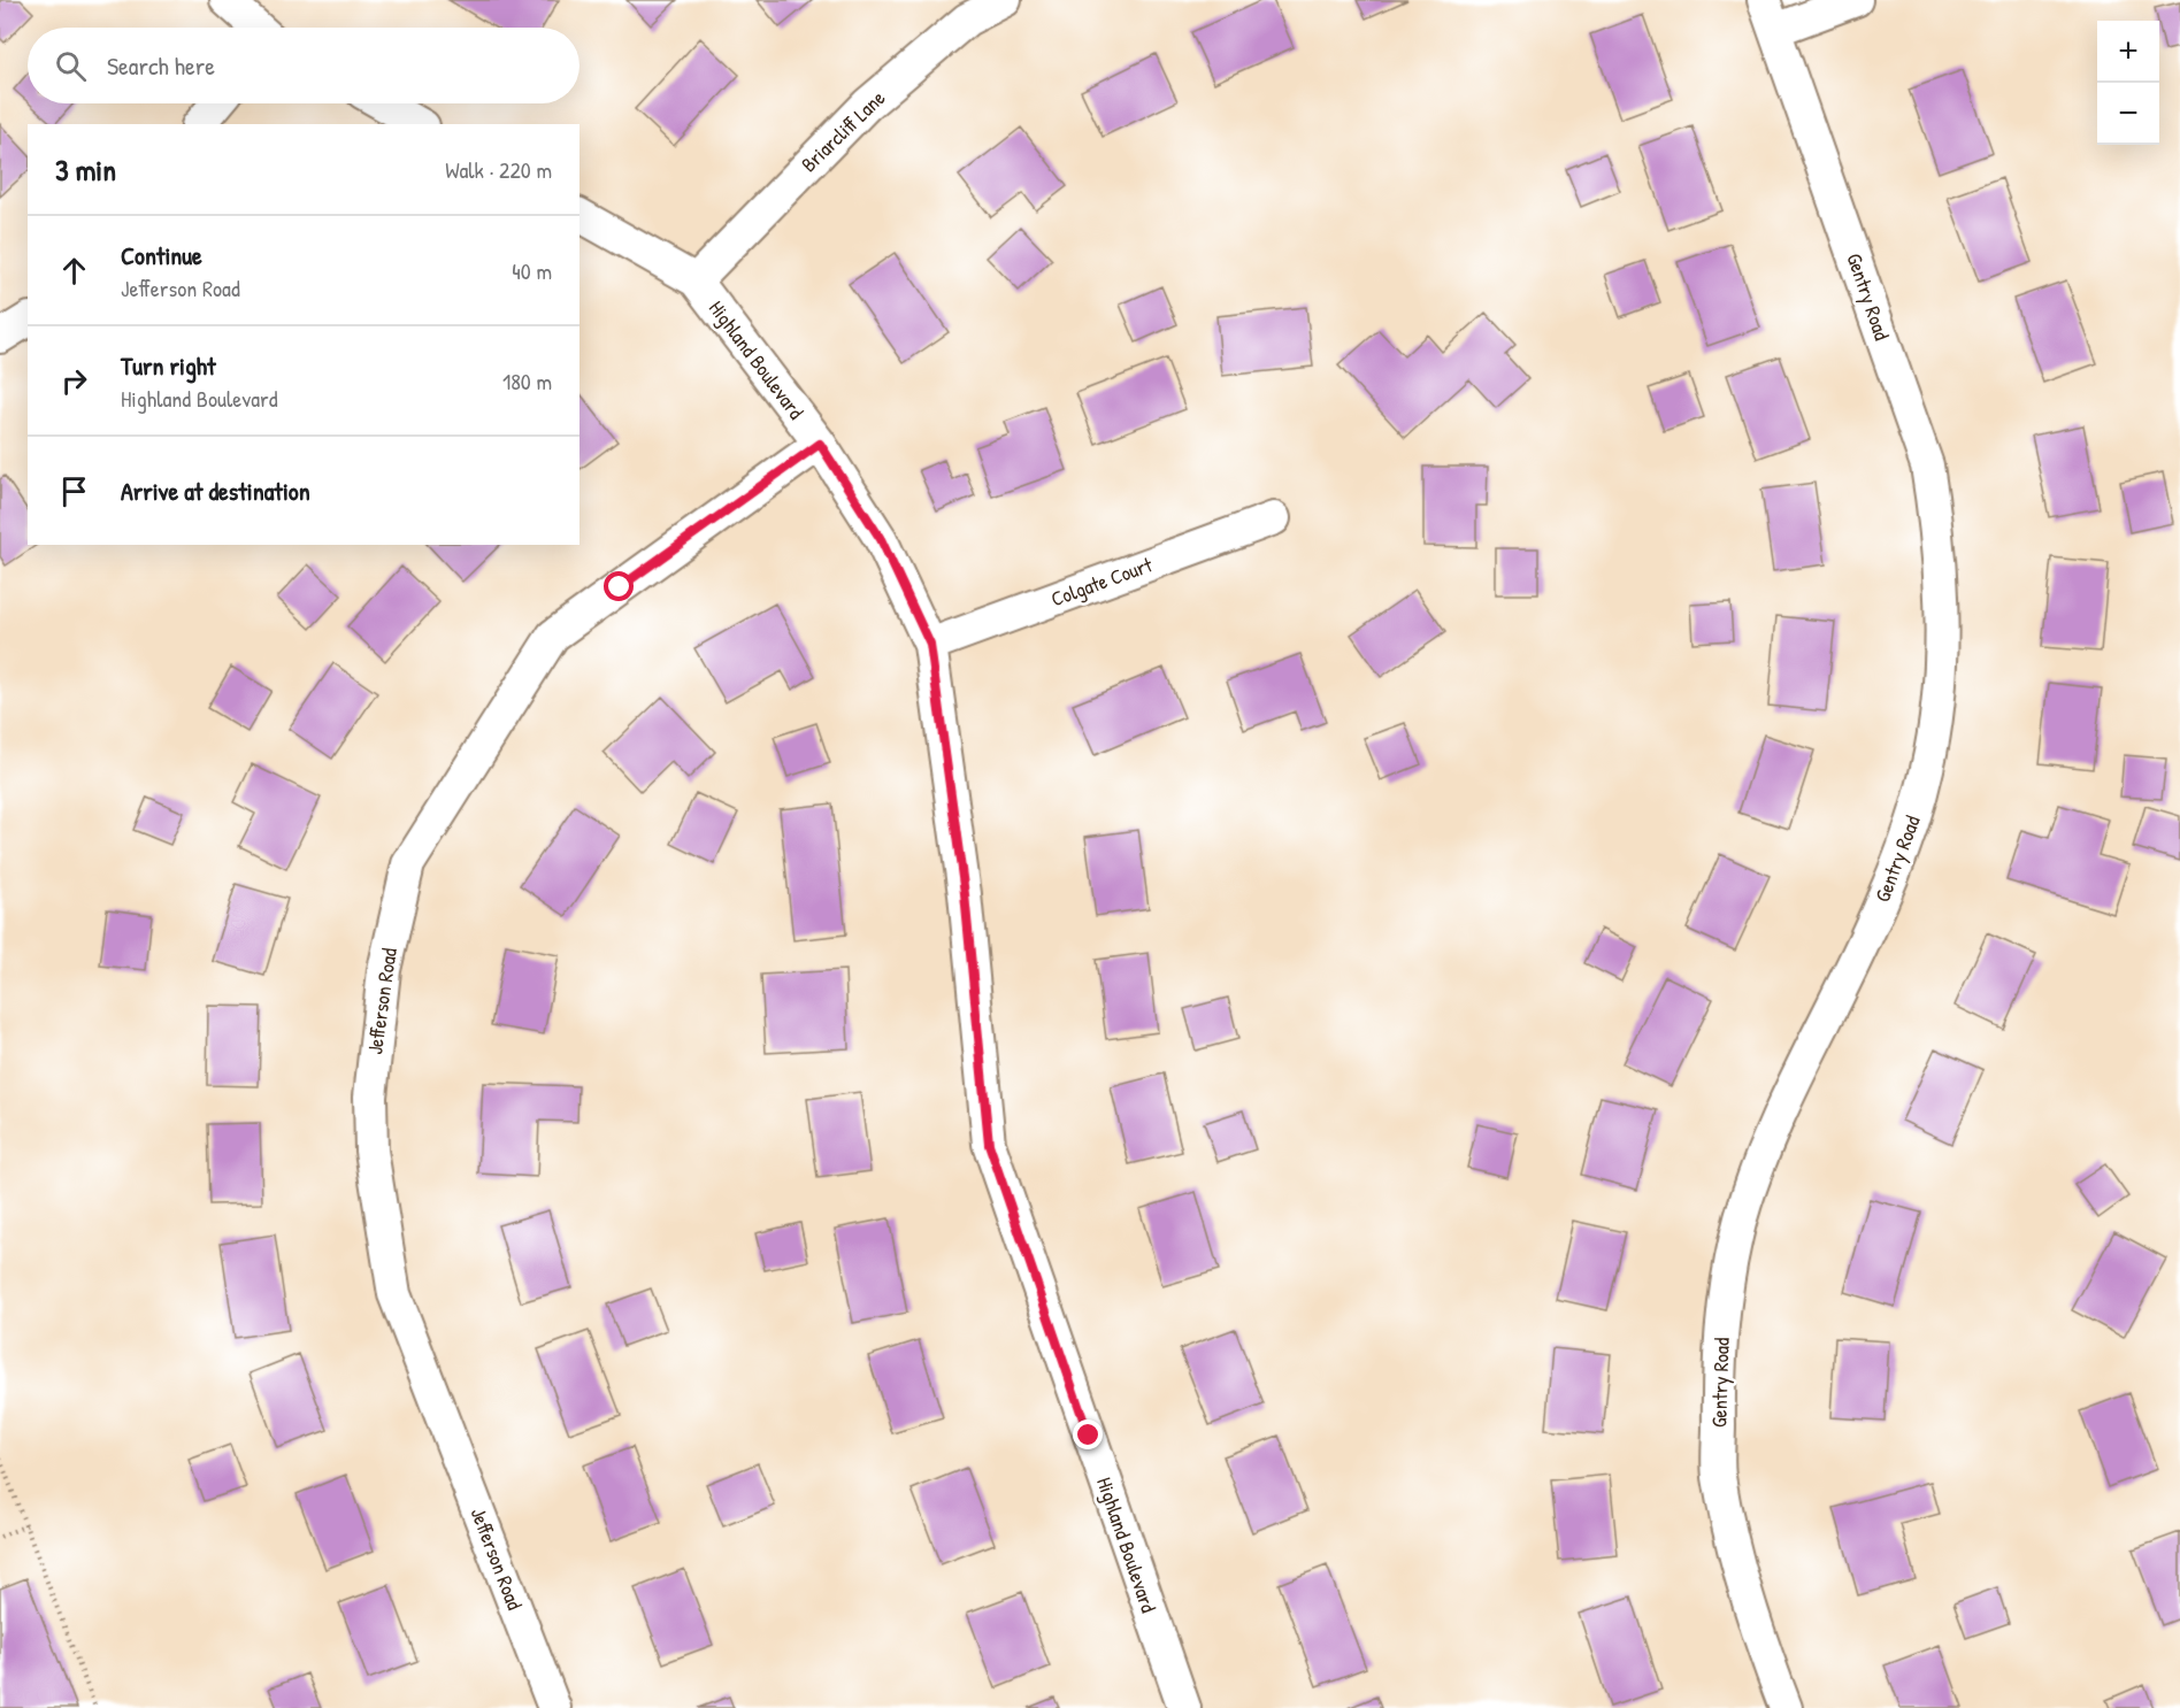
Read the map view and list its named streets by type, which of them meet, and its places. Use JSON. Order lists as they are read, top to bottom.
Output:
{
  "streets": {
    "street": [
      "Briarcliff Lane",
      "Gentry Road",
      "Highland Boulevard",
      "Colgate Court",
      "Jefferson Road"
    ]
  },
  "crossings": [
    ["Briarcliff Lane", "Highland Boulevard"],
    ["Highland Boulevard", "Colgate Court"],
    ["Highland Boulevard", "Jefferson Road"]
  ],
  "page": {
    "map_buttons": ["+", "−"],
    "search": "Search here",
    "heading": ["3 min", "Walk · 220 m"],
    "list": [
      ["Continue", "Jefferson Road", "40 m"],
      ["Turn right", "Highland Boulevard", "180 m"],
      "Arrive at destination"
    ]
  }
}
